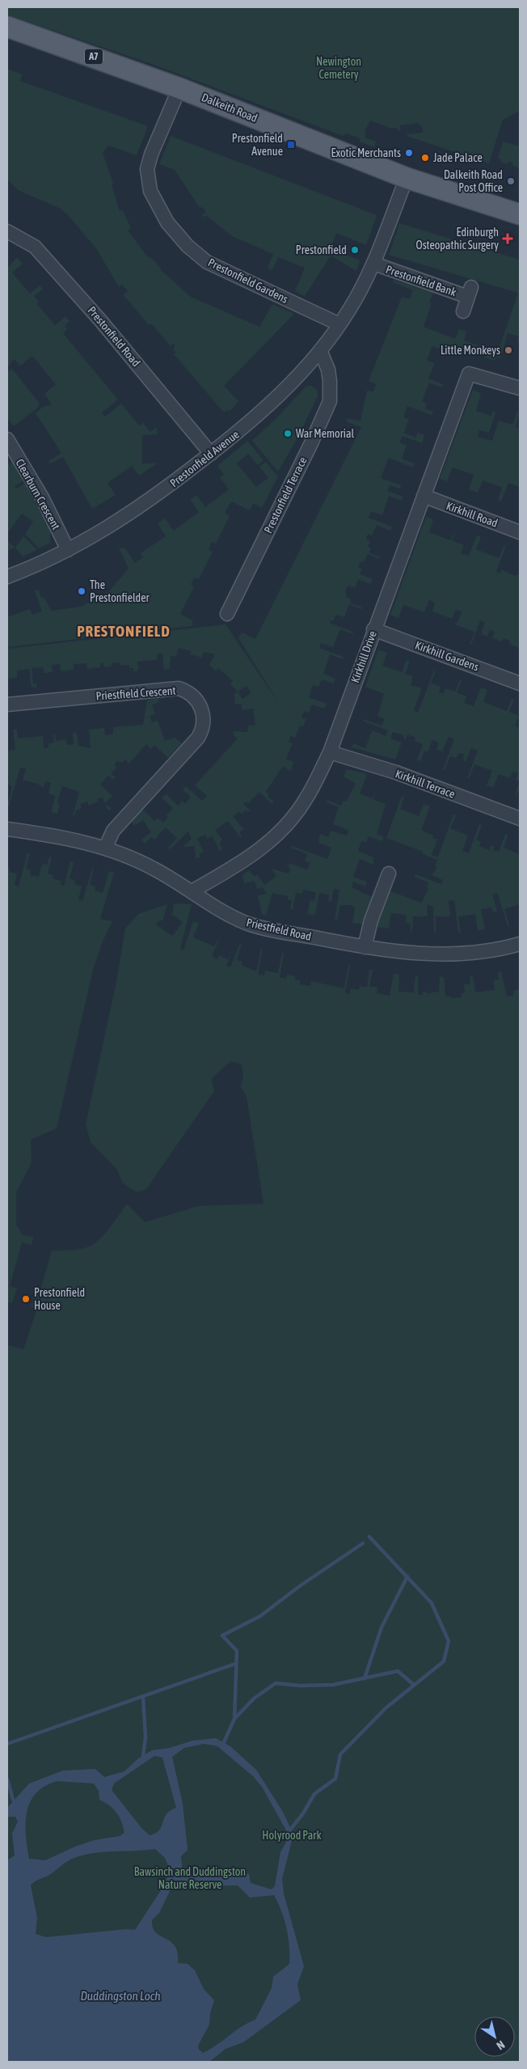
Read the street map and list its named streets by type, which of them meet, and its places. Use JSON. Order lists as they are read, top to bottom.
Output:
{
  "streets": {
    "main road": ["A7", "Dalkeith Road"],
    "street": [
      "Prestonfield Gardens",
      "Prestonfield Bank",
      "Prestonfield Road",
      "Prestonfield Avenue",
      "Clearburn Crescent",
      "Prestonfield Terrace",
      "Kirkhill Road",
      "Kirkhill Gardens",
      "Kirkhill Drive",
      "Priestfield Crescent",
      "Kirkhill Terrace",
      "Priestfield Road"
    ]
  },
  "crossings": [
    ["Dalkeith Road", "Prestonfield Gardens"],
    ["Dalkeith Road", "Prestonfield Avenue"],
    ["Prestonfield Gardens", "Prestonfield Avenue"],
    ["Prestonfield Bank", "Prestonfield Avenue"],
    ["Prestonfield Road", "Prestonfield Avenue"],
    ["Prestonfield Avenue", "Clearburn Crescent"],
    ["Prestonfield Avenue", "Prestonfield Terrace"],
    ["Kirkhill Road", "Kirkhill Drive"],
    ["Kirkhill Gardens", "Kirkhill Drive"],
    ["Kirkhill Drive", "Kirkhill Terrace"],
    ["Kirkhill Drive", "Priestfield Road"],
    ["Priestfield Crescent", "Priestfield Road"]
  ],
  "districts": ["PRESTONFIELD"],
  "water": ["Duddingston Loch"],
  "parks": ["Newington Cemetery", "Holyrood Park", "Bawsinch and Duddingston Nature Reserve"],
  "places": {
    "transit": ["Prestonfield Avenue"],
    "other": [
      "Exotic Merchants",
      "Jade Palace",
      "Dalkeith Road Post Office",
      "Prestonfield",
      "Little Monkeys",
      "War Memorial",
      "The Prestonfielder",
      "Prestonfield House"
    ],
    "health": ["Edinburgh Osteopathic Surgery"]
  },
  "north": "bottom right"
}
